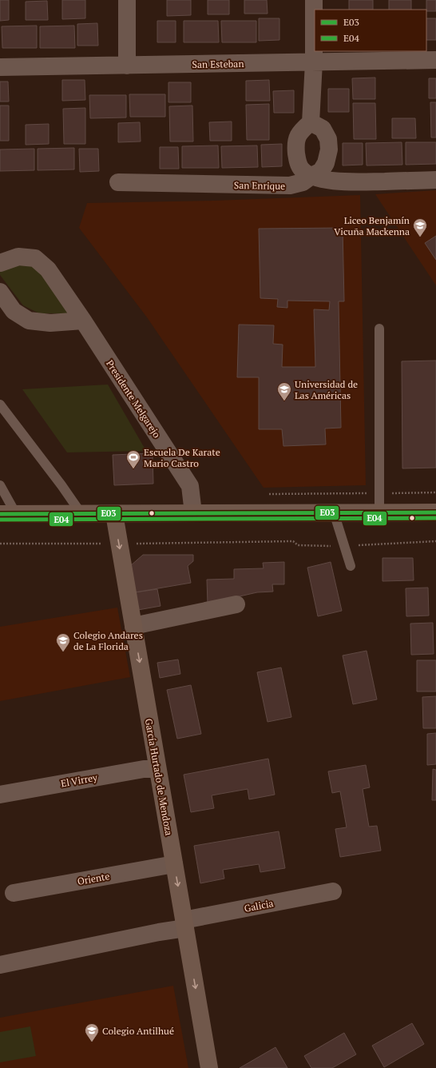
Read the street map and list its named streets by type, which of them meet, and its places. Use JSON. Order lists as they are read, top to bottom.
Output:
{
  "streets": {
    "street": [
      "San Esteban",
      "San Enrique",
      "Presidente Melgarejo",
      "García Hurtado de Mendoza",
      "El Virrey",
      "Oriente",
      "Galicia"
    ]
  },
  "crossings": [
    ["García Hurtado de Mendoza", "El Virrey"],
    ["García Hurtado de Mendoza", "Oriente"],
    ["García Hurtado de Mendoza", "Galicia"]
  ],
  "one_way": ["García Hurtado de Mendoza"],
  "places": {
    "school or university": [
      "Liceo Benjamín Vicuña Mackenna",
      "Universidad de Las Américas",
      "Colegio Andares de La Florida",
      "Colegio Antilhué"
    ],
    "sports": ["Escuela De Karate Mario Castro"]
  },
  "lines": ["transit line E03", "transit line E04"],
  "legend": ["E03", "E04"]
}
